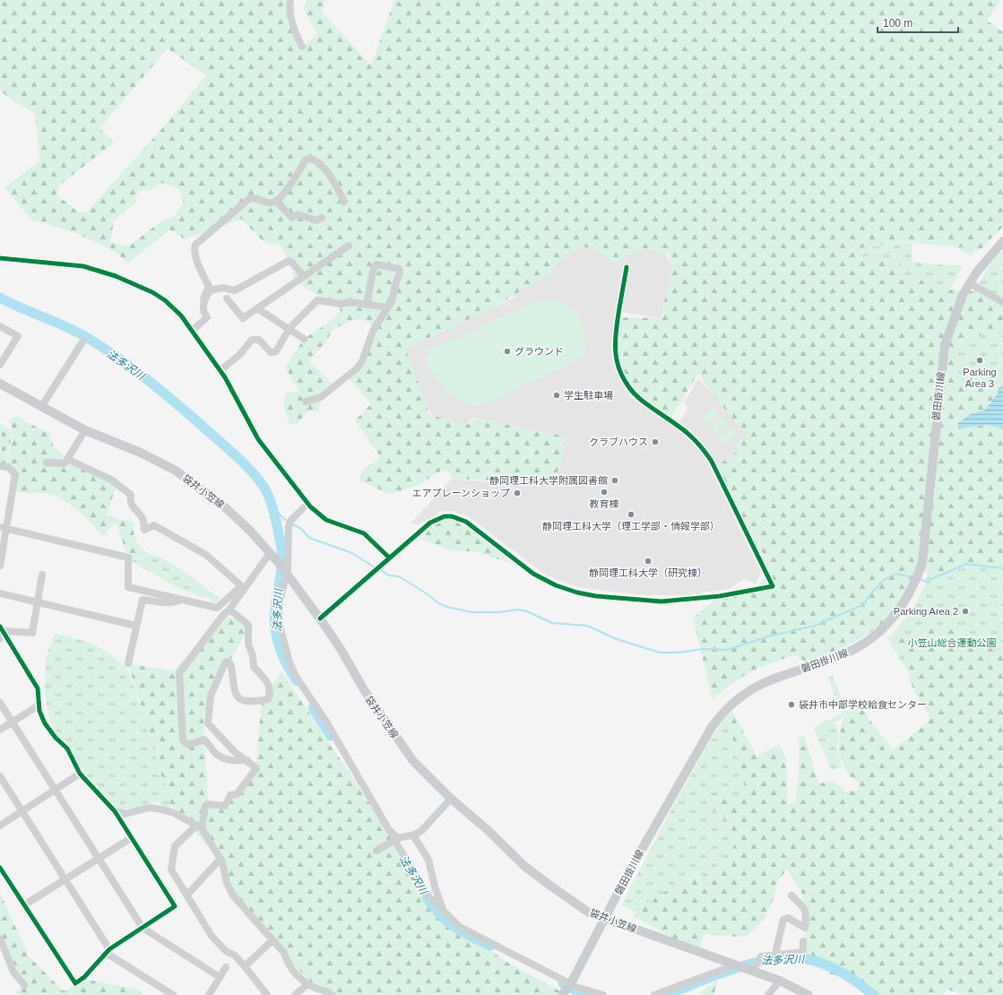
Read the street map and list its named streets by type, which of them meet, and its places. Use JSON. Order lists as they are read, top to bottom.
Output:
{
  "streets": {
    "main road": ["磐田掛川線", "袋井小笠線"]
  },
  "crossings": [
    ["磐田掛川線", "袋井小笠線"]
  ],
  "water": ["法多沢川"],
  "parks": ["小笠山総合運動公園"],
  "places": [
    "グラウンド",
    "Parking Area 3",
    "学生駐車場",
    "クラブハウス",
    "静岡理工科大学附属図書館",
    "教育棟",
    "エアプレーンショップ",
    "静岡理工科大学（理工学部・情報学部）",
    "静岡理工科大学（研究棟）",
    "Parking Area 2",
    "袋井市中部学校給食センター"
  ],
  "scale_bar": "100 m"
}
